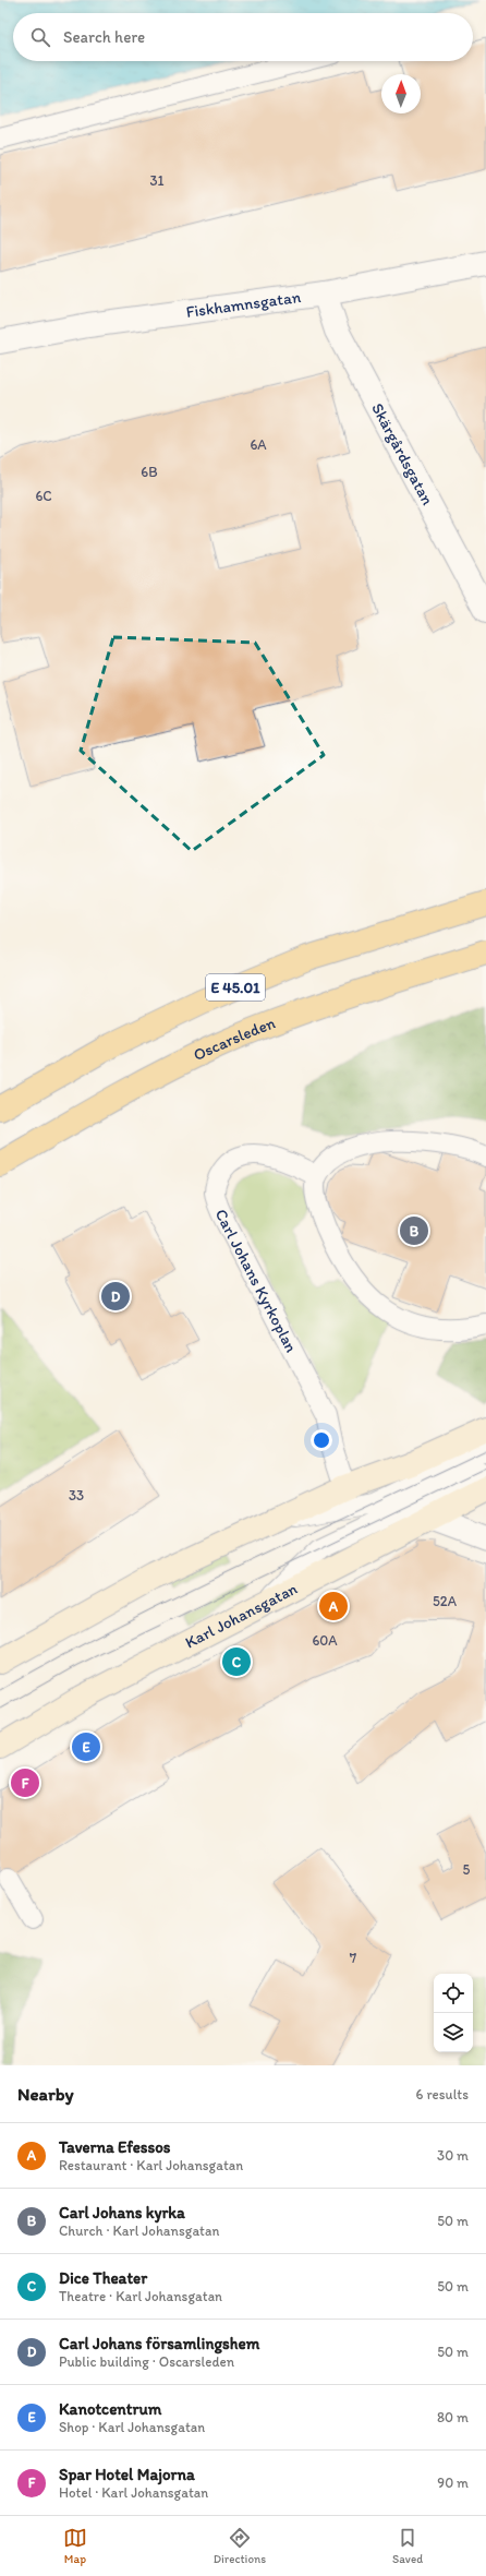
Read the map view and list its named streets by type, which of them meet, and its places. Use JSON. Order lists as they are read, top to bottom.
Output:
{
  "streets": {
    "highway": ["E 45.01", "Oscarsleden"],
    "street": ["Fiskhamnsgatan", "Skärgårdsgatan", "Karl Johansgatan"],
    "lane": ["Carl Johans Kyrkoplan"]
  },
  "crossings": [
    ["Fiskhamnsgatan", "Skärgårdsgatan"]
  ],
  "house_numbers": [
    "31",
    "6A",
    "6B",
    "6C",
    "33",
    "52A",
    "60A",
    "5",
    "7"
  ],
  "north": "top",
  "page": {
    "search": "Search here",
    "pins": [
      "B",
      "D",
      "A",
      "C",
      "E",
      "F"
    ],
    "heading": ["Nearby", "6 results"],
    "list": [
      {
        "mark": "A",
        "name": "Taverna Efessos",
        "note": "Restaurant · Karl Johansgatan",
        "value": "30 m"
      },
      {
        "mark": "B",
        "name": "Carl Johans kyrka",
        "note": "Church · Karl Johansgatan",
        "value": "50 m"
      },
      {
        "mark": "C",
        "name": "Dice Theater",
        "note": "Theatre · Karl Johansgatan",
        "value": "50 m"
      },
      {
        "mark": "D",
        "name": "Carl Johans församlingshem",
        "note": "Public building · Oscarsleden",
        "value": "50 m"
      },
      {
        "mark": "E",
        "name": "Kanotcentrum",
        "note": "Shop · Karl Johansgatan",
        "value": "80 m"
      },
      {
        "mark": "F",
        "name": "Spar Hotel Majorna",
        "note": "Hotel · Karl Johansgatan",
        "value": "90 m"
      }
    ],
    "nav": ["Map", "Directions", "Saved"]
  }
}
